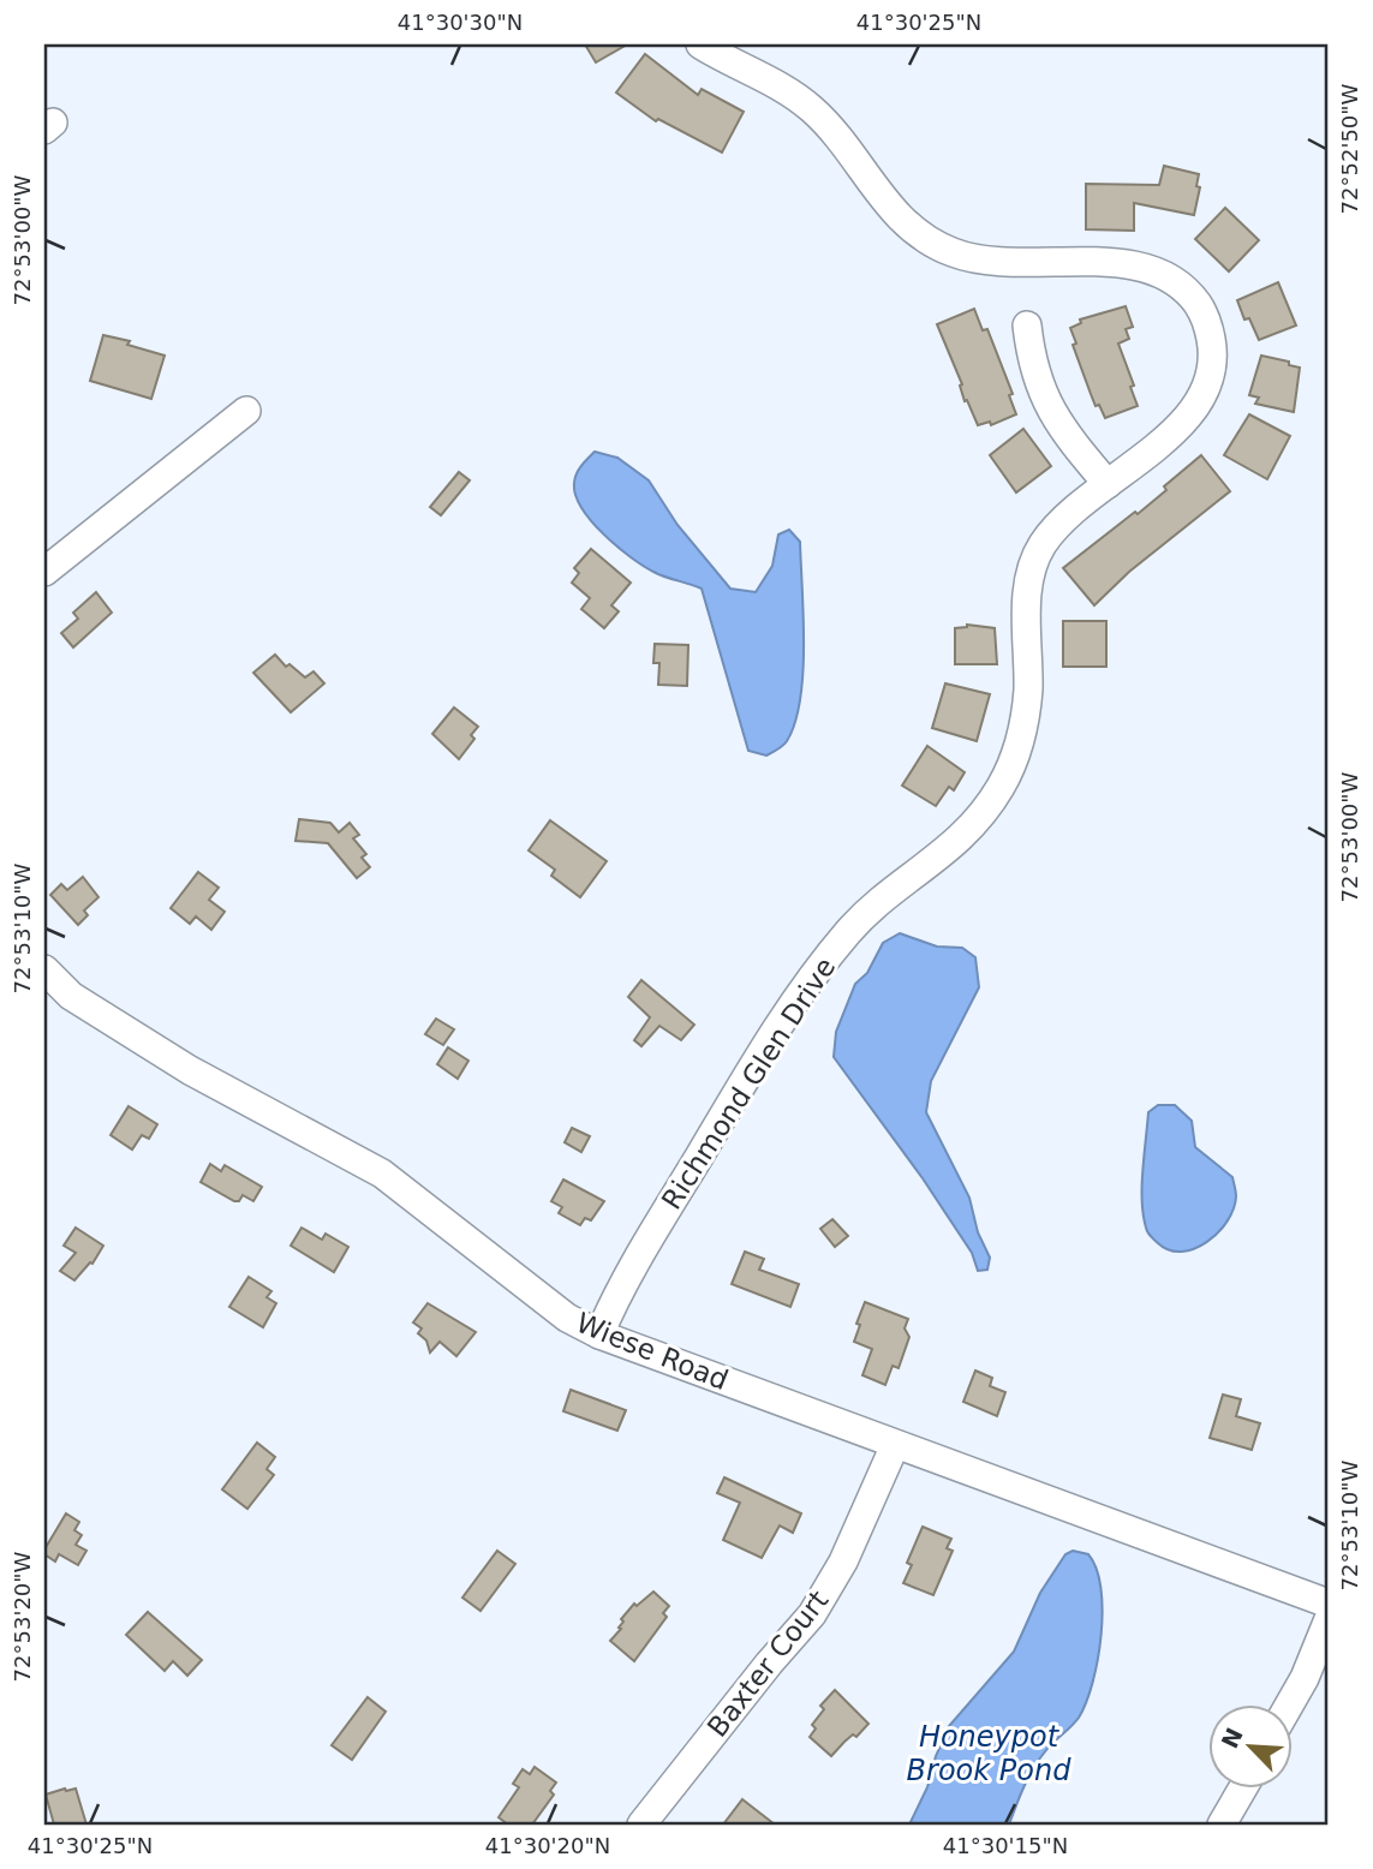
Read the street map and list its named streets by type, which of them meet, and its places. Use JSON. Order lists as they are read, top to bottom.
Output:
{
  "streets": {
    "street": ["Richmond Glen Drive", "Wiese Road", "Baxter Court"]
  },
  "crossings": [
    ["Richmond Glen Drive", "Wiese Road"],
    ["Wiese Road", "Baxter Court"]
  ],
  "water": ["Honeypot Brook Pond"],
  "north": "top left",
  "coordinates": [
    "41°30'30\"N",
    "41°30'25\"N",
    "72°52'50\"W",
    "72°53'00\"W",
    "72°53'10\"W",
    "72°53'20\"W",
    "41°30'20\"N",
    "41°30'15\"N"
  ]
}
